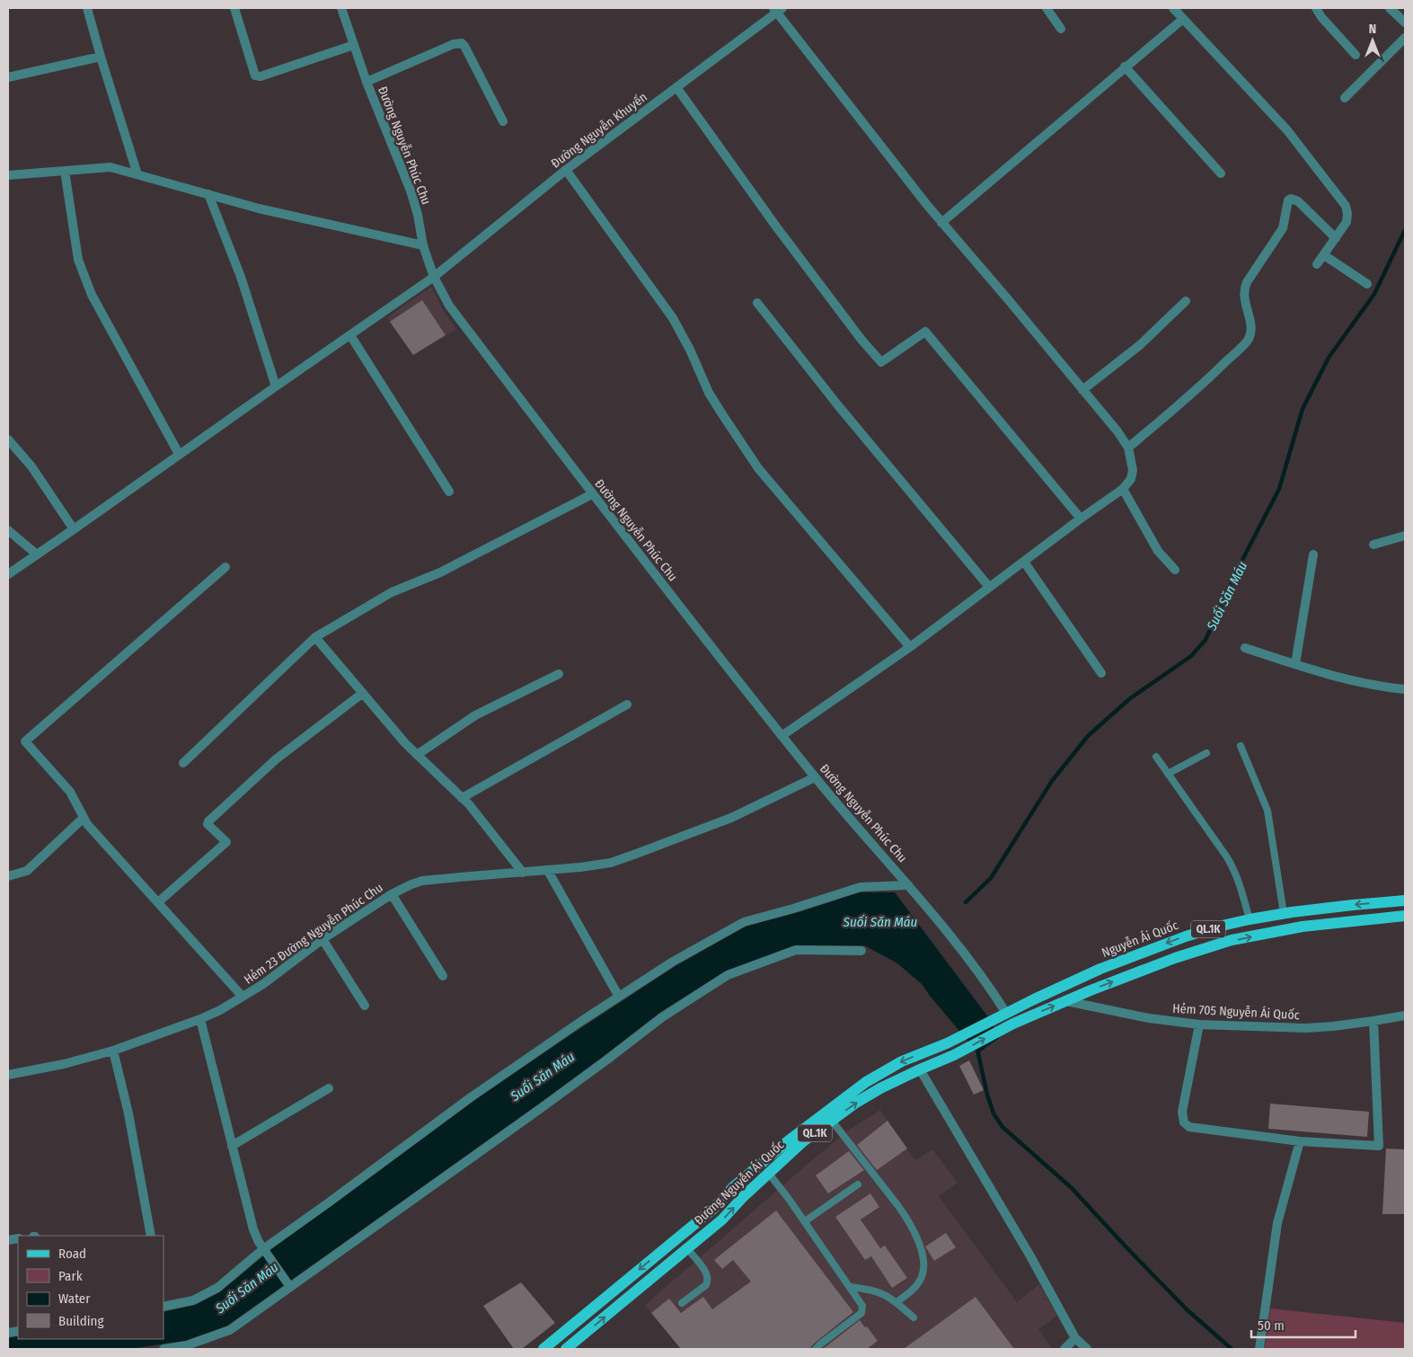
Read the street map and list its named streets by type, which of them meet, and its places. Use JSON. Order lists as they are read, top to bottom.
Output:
{
  "streets": {
    "main road": ["QL.1K", "Nguyễn Ái Quốc", "Đường Nguyễn Ái Quốc"],
    "street": [
      "Đường Nguyễn Khuyến",
      "Đường Nguyễn Phúc Chu",
      "Hẻm 23 Đường Nguyễn Phúc Chu",
      "Hẻm 705 Nguyễn Ái Quốc"
    ]
  },
  "crossings": [
    ["Đường Nguyễn Khuyến", "Đường Nguyễn Phúc Chu"],
    ["Đường Nguyễn Phúc Chu", "Hẻm 23 Đường Nguyễn Phúc Chu"],
    ["Đường Nguyễn Phúc Chu", "Đường Nguyễn Ái Quốc"],
    ["QL.1K", "Hẻm 705 Nguyễn Ái Quốc"],
    ["QL.1K", "Đường Nguyễn Ái Quốc"],
    ["Nguyễn Ái Quốc", "Đường Nguyễn Ái Quốc"],
    ["Hẻm 705 Nguyễn Ái Quốc", "Đường Nguyễn Ái Quốc"]
  ],
  "water": ["Suối Săn Máu"],
  "legend": [
    "Road",
    "Park",
    "Water",
    "Building"
  ],
  "scale_bar": "50 m",
  "north": "top"
}
